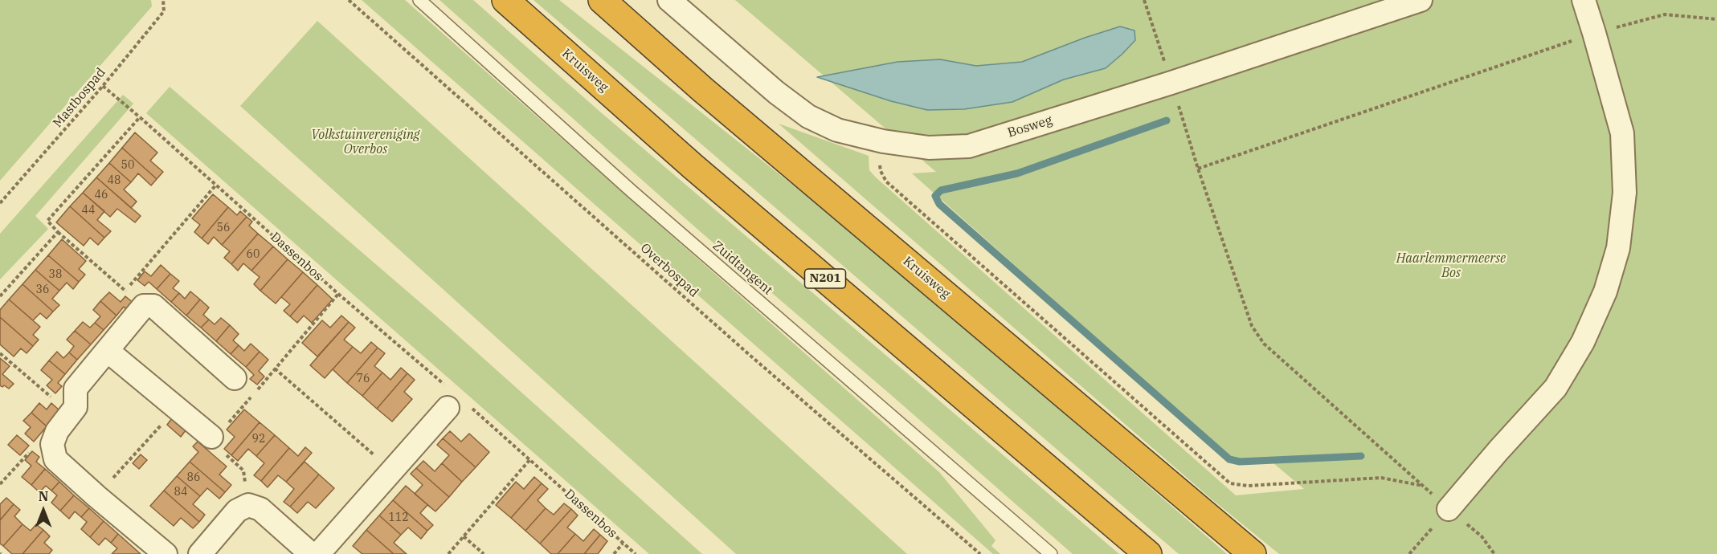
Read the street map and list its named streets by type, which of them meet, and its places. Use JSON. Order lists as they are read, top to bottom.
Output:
{
  "streets": {
    "highway": ["Kruisweg", "N201"],
    "street": ["Bosweg"],
    "lane": ["Zuidtangent"],
    "path": ["Mastbospad", "Dassenbos", "Overbospad"]
  },
  "crossings": [
    ["Mastbospad", "Dassenbos"]
  ],
  "parks": ["Volkstuinvereniging Overbos", "Haarlemmermeerse Bos"],
  "house_numbers": [
    "50",
    "48",
    "46",
    "44",
    "56",
    "60",
    "38",
    "36",
    "76",
    "92",
    "86",
    "84",
    "112"
  ],
  "north": "top"
}
